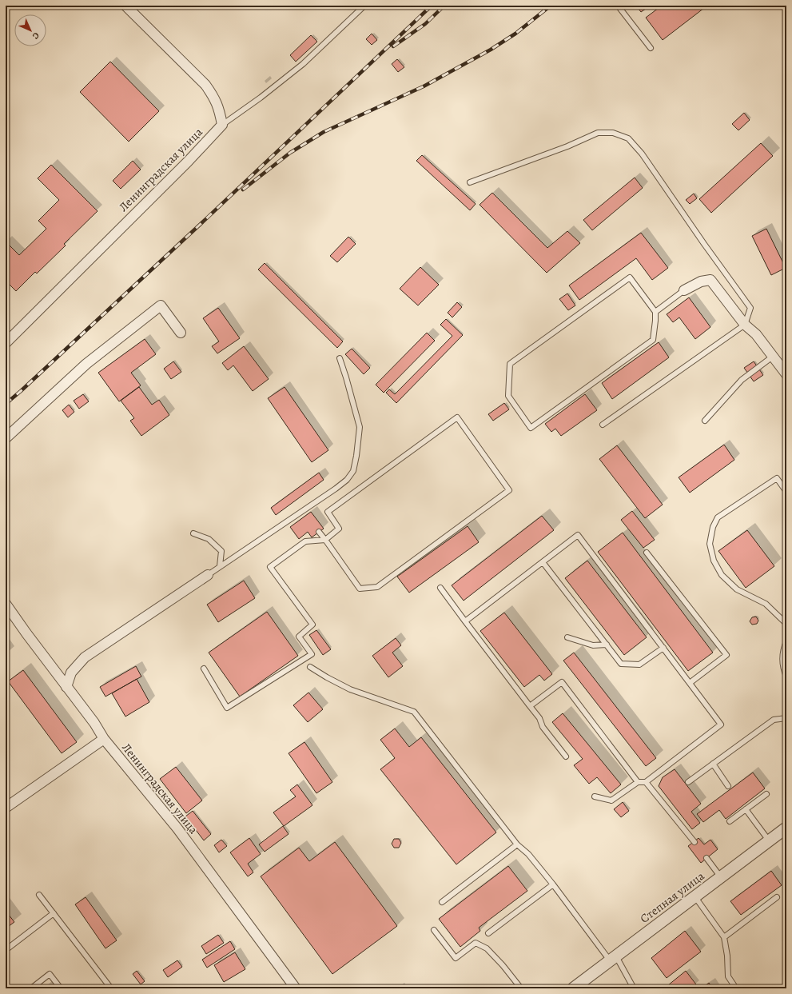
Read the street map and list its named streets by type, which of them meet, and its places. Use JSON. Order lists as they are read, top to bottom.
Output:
{
  "streets": {
    "street": ["Ленинградская улица", "Степная улица"]
  },
  "north": "bottom right"
}
